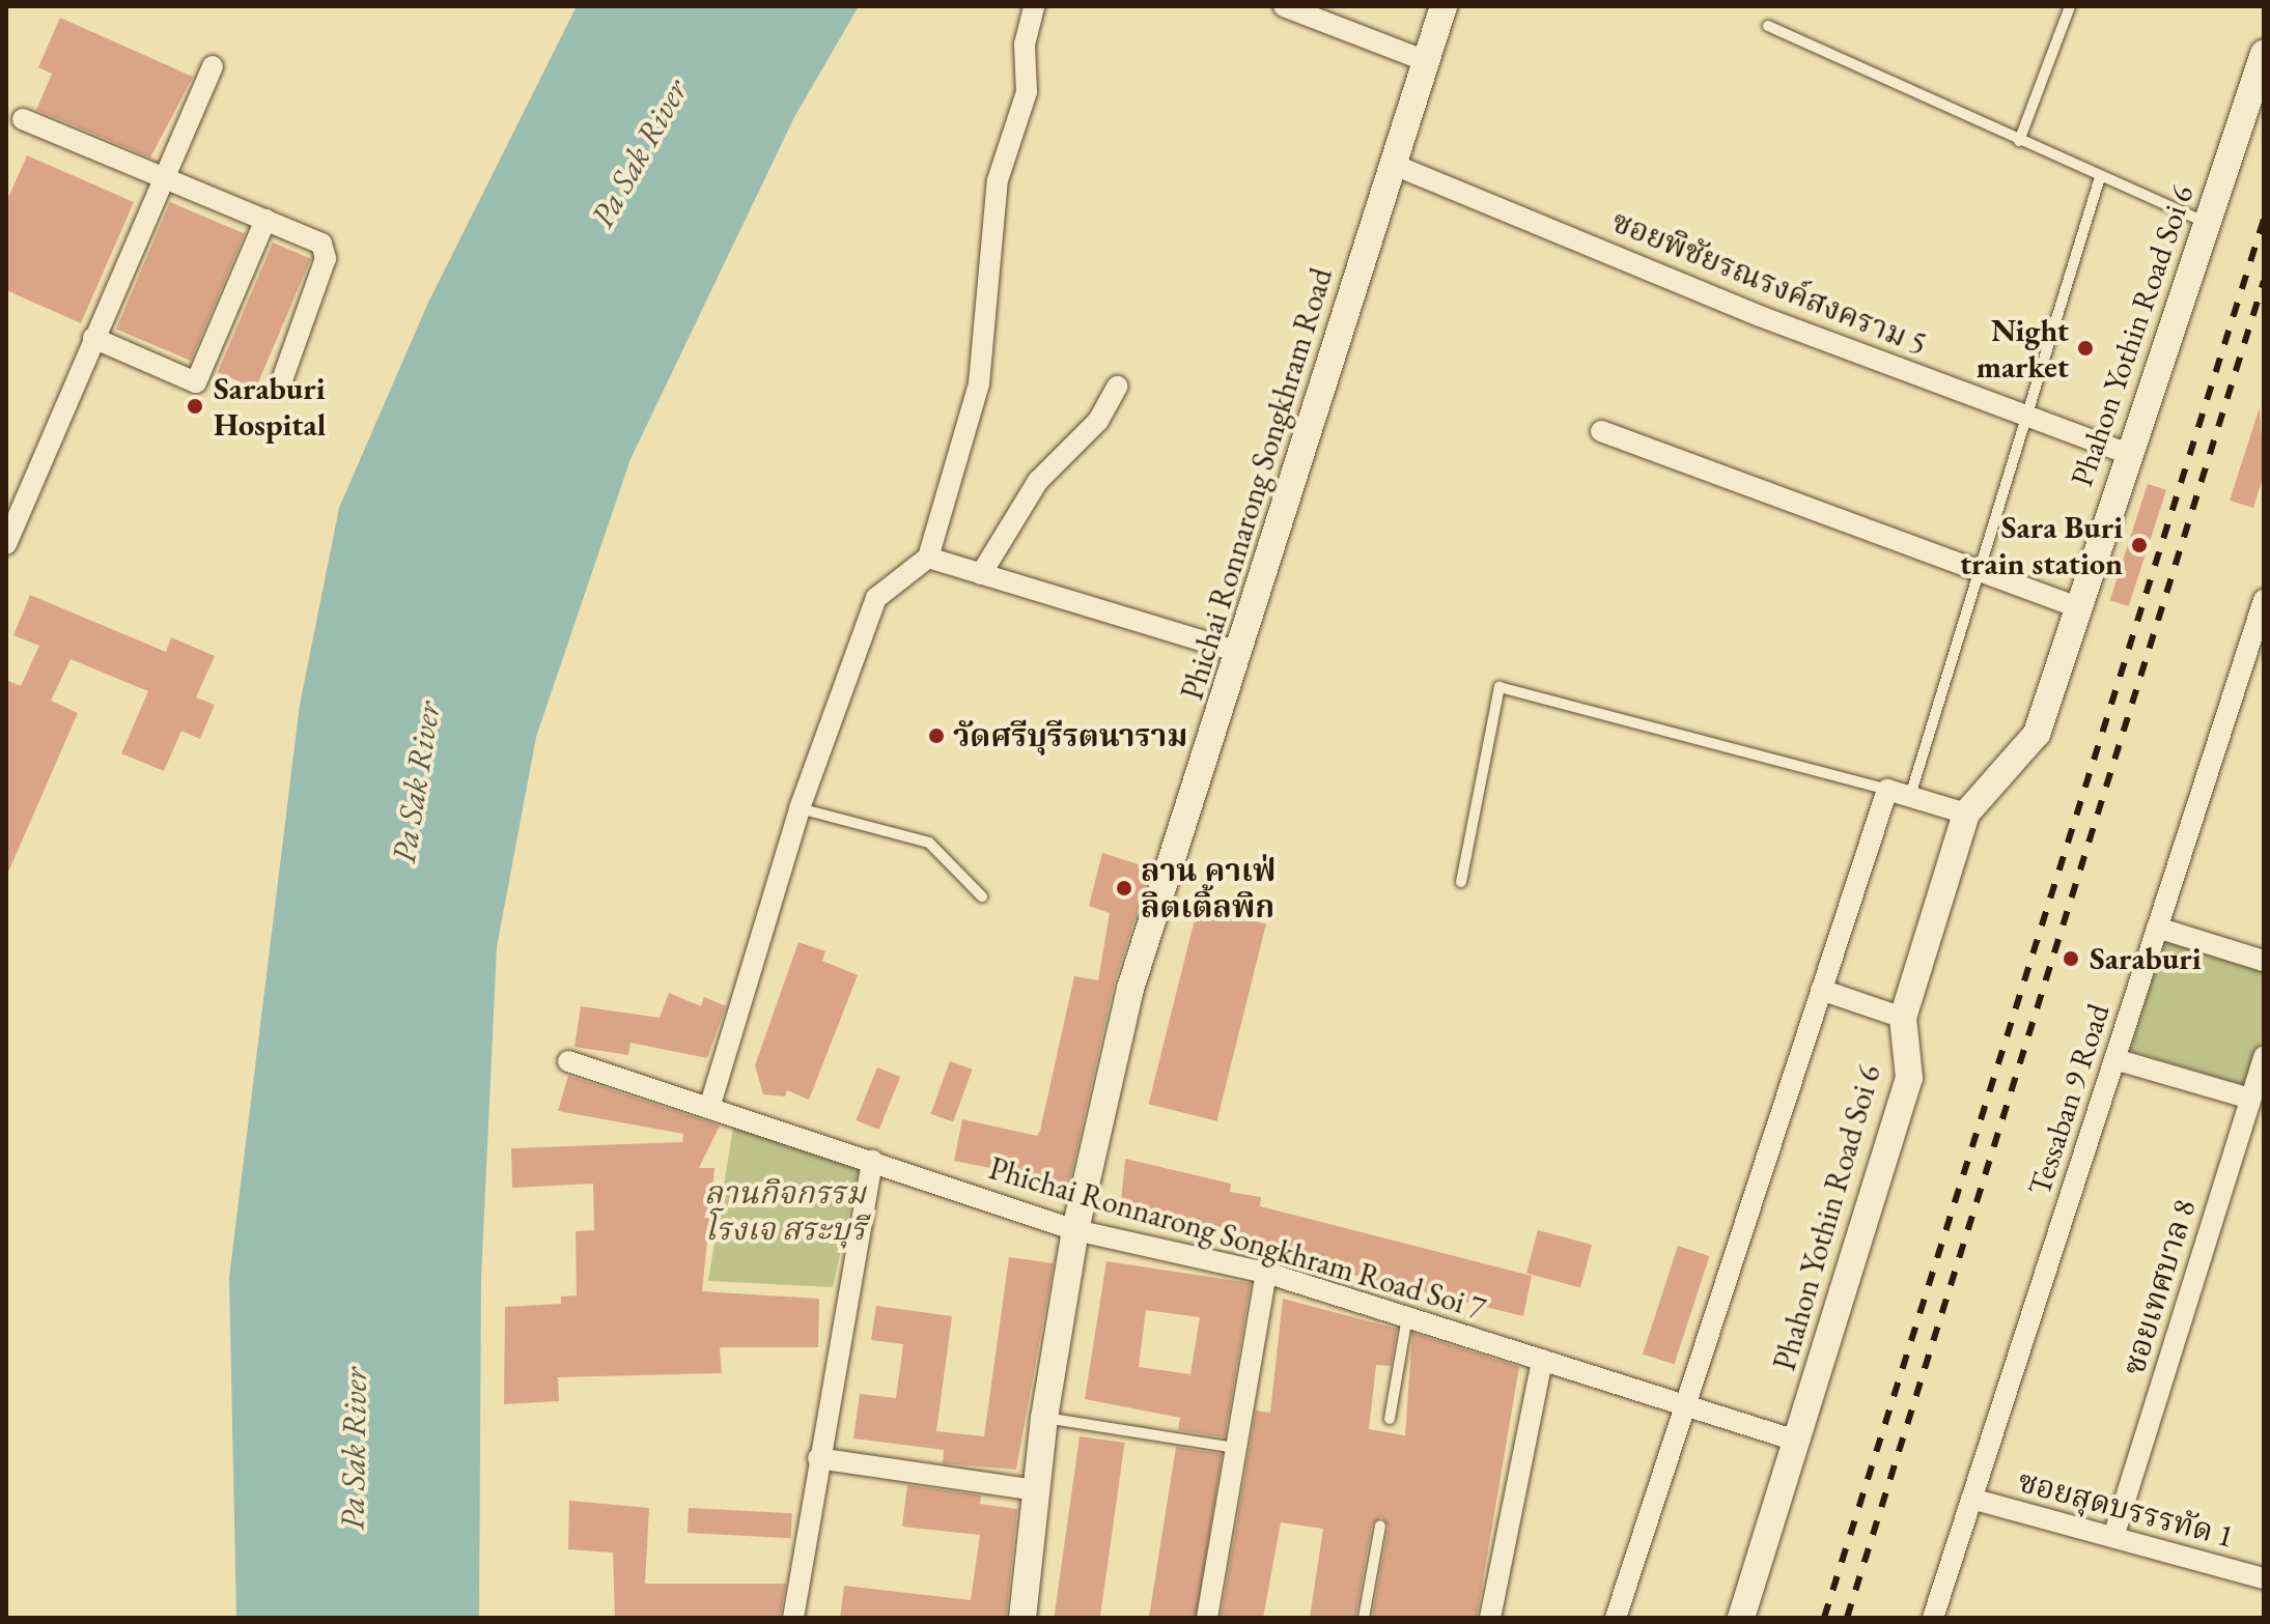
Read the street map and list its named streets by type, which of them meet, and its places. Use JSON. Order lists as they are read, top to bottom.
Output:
{
  "streets": {
    "street": [
      "ซอยพิชัยรณรงค์สงคราม 5",
      "Phahon Yothin Road Soi 6",
      "Phichai Ronnarong Songkhram Road",
      "Tessaban 9 Road",
      "Phichai Ronnarong Songkhram Road Soi 7",
      "ซอยเทศบาล 8",
      "ซอยสุดบรรรทัด 1"
    ]
  },
  "crossings": [
    ["ซอยพิชัยรณรงค์สงคราม 5", "Phahon Yothin Road Soi 6"],
    ["ซอยพิชัยรณรงค์สงคราม 5", "Phichai Ronnarong Songkhram Road"],
    ["Phahon Yothin Road Soi 6", "Phichai Ronnarong Songkhram Road Soi 7"],
    ["Phichai Ronnarong Songkhram Road", "Phichai Ronnarong Songkhram Road Soi 7"],
    ["Tessaban 9 Road", "ซอยสุดบรรรทัด 1"],
    ["ซอยเทศบาล 8", "ซอยสุดบรรรทัด 1"]
  ],
  "water": ["Pa Sak River"],
  "parks": ["ลานกิจกรรม โรงเจ สระบุรี"],
  "places": [
    "Night market",
    "Saraburi Hospital",
    "Sara Buri train station",
    "วัดศรีบุรีรตนาราม",
    "ลาน คาเฟ่ ลิตเติ้ลพิก",
    "Saraburi"
  ]
}
